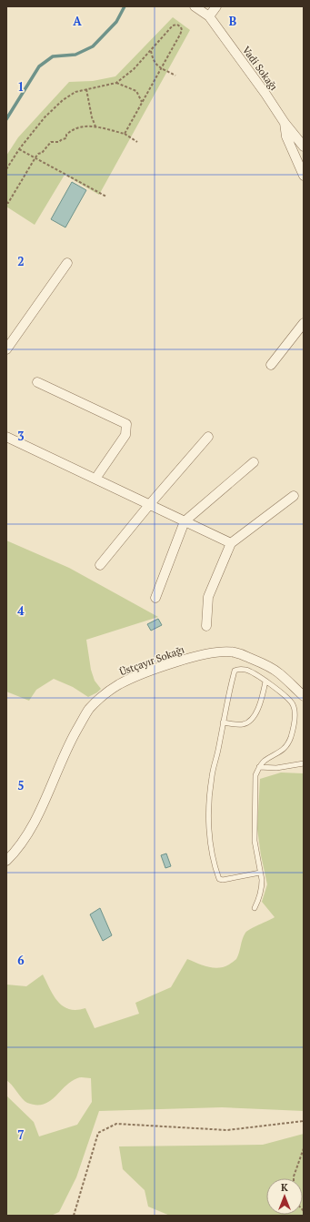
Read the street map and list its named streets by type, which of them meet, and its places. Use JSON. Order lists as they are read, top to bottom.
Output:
{
  "streets": {
    "street": ["Vadi Sokağı", "Üstçayır Sokağı"]
  },
  "north": "top",
  "grid": {
    "columns": ["A", "B"],
    "rows": [
      "1",
      "2",
      "3",
      "4",
      "5",
      "6",
      "7"
    ]
  }
}
